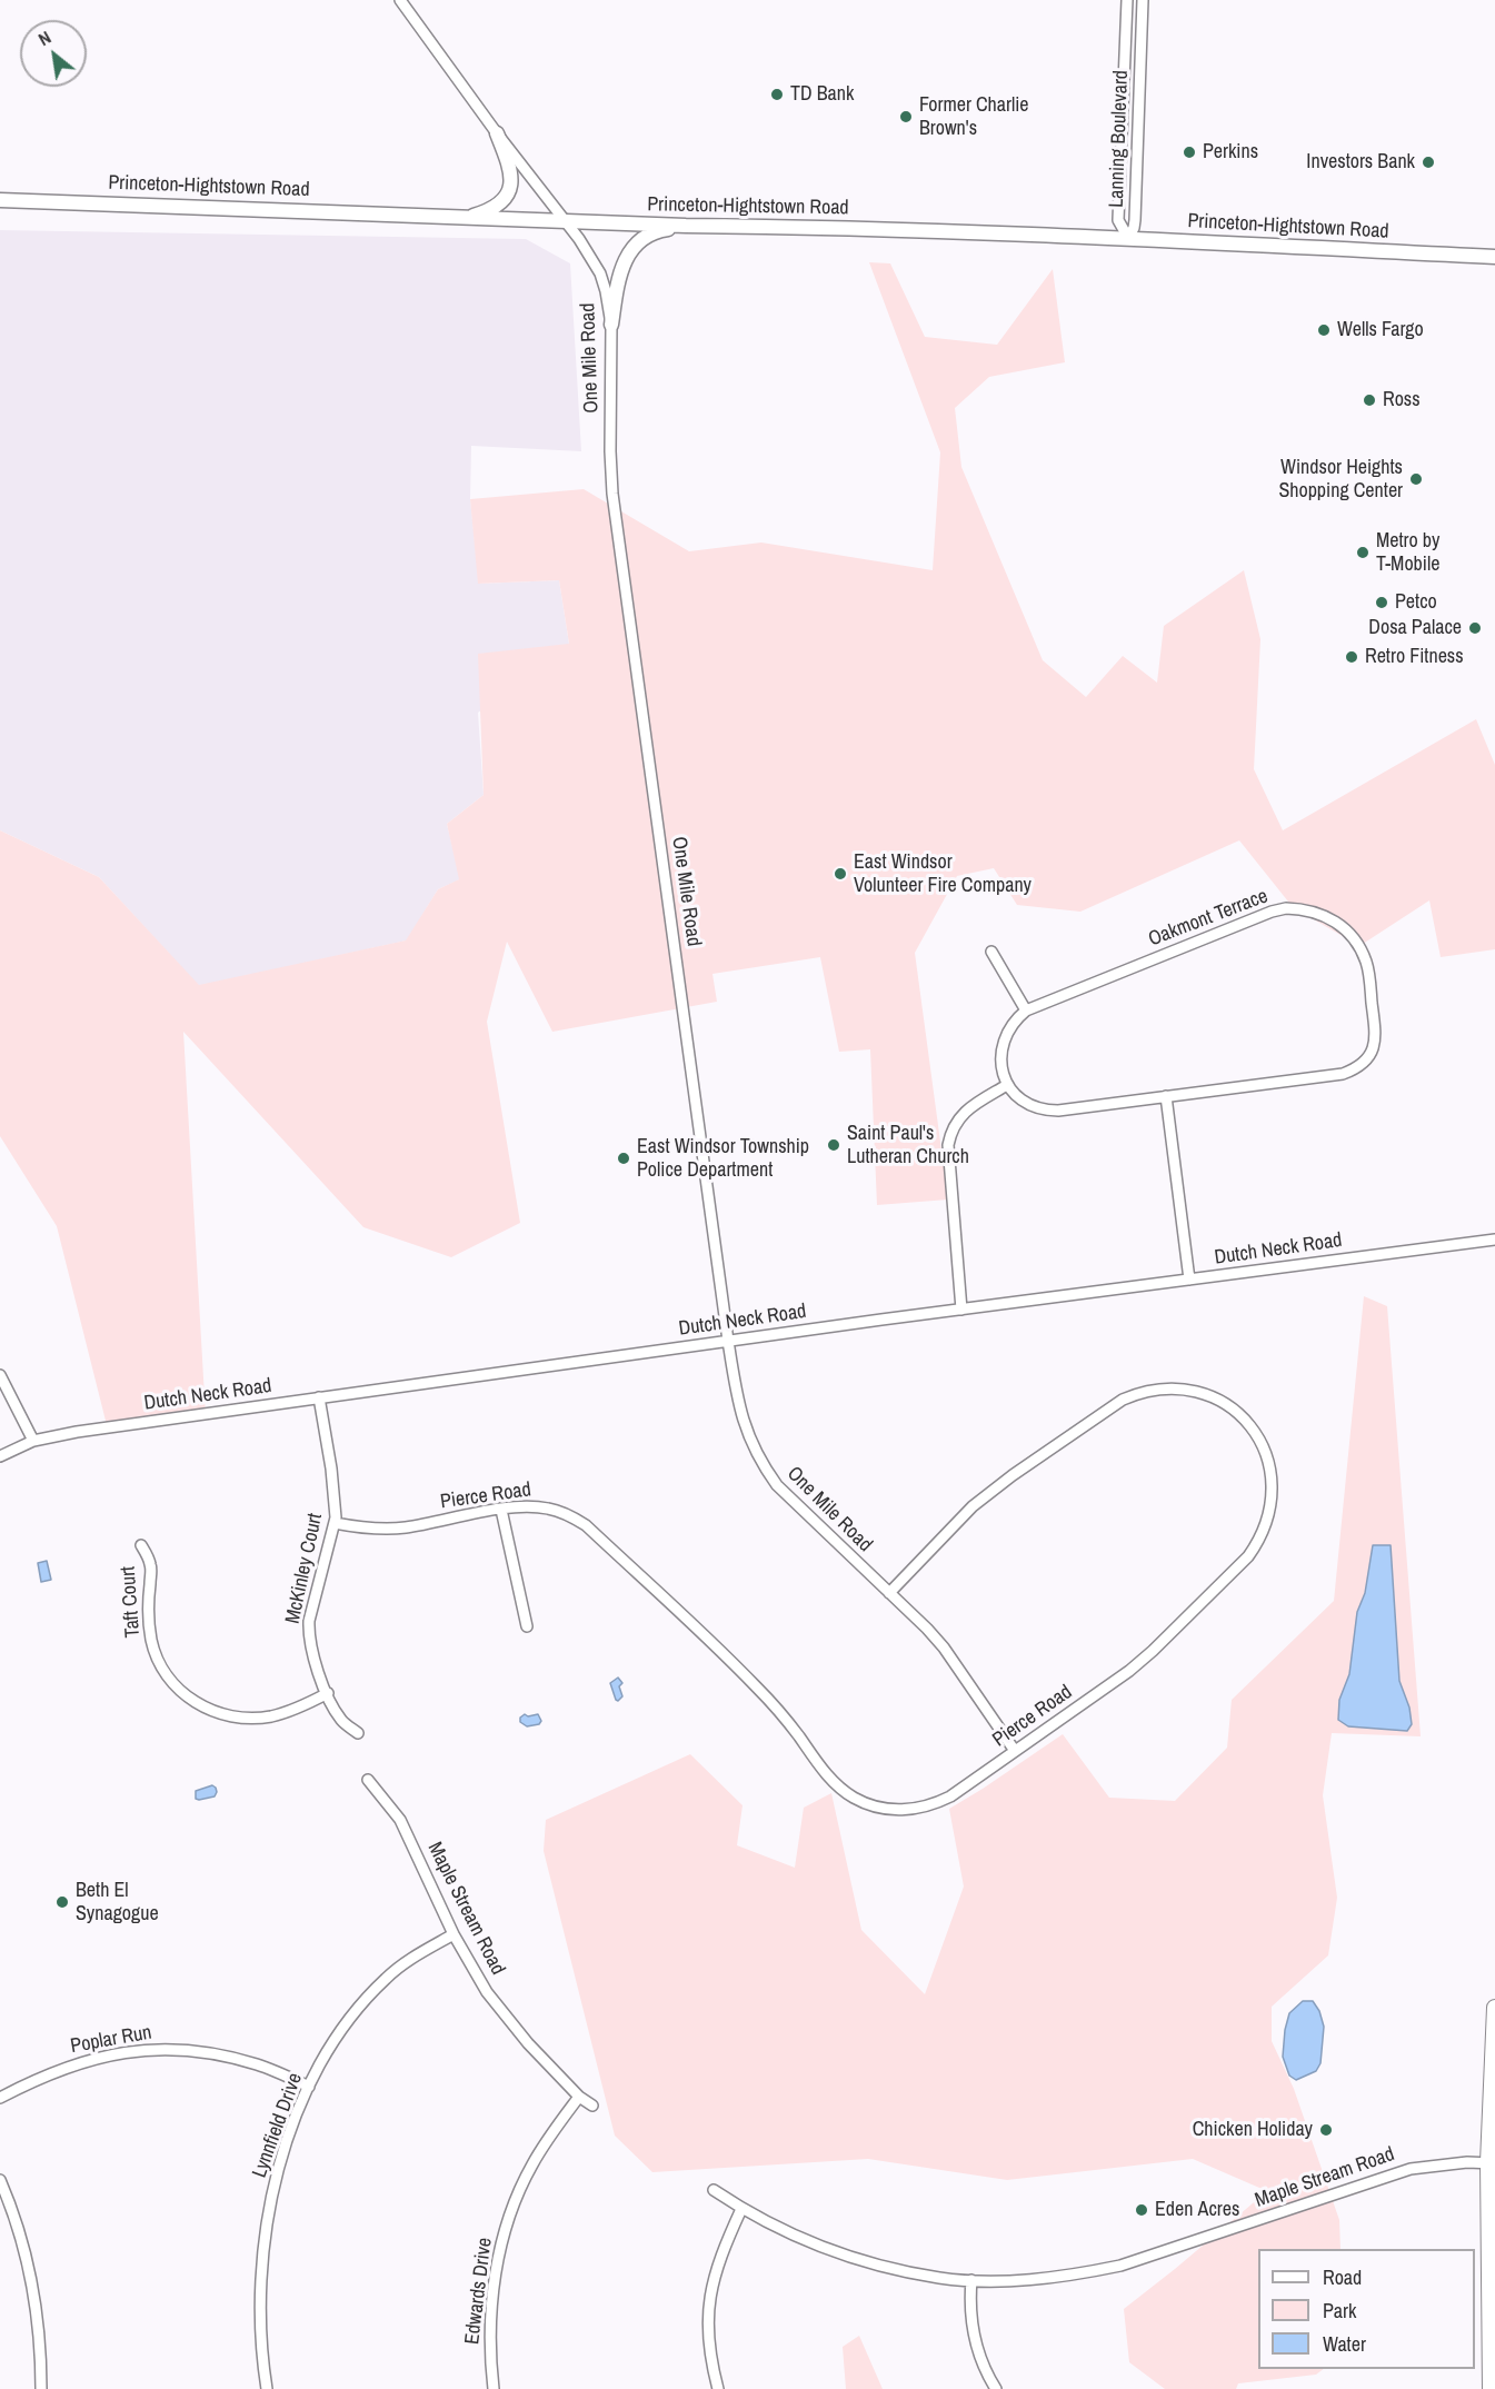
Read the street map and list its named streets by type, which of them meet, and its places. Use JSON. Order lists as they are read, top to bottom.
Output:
{
  "streets": {
    "main road": ["Princeton-Hightstown Road"],
    "street": [
      "Lanning Boulevard",
      "One Mile Road",
      "Oakmont Terrace",
      "Dutch Neck Road",
      "Pierce Road",
      "McKinley Court",
      "Taft Court",
      "Maple Stream Road",
      "Poplar Run",
      "Lynnfield Drive",
      "Edwards Drive"
    ]
  },
  "crossings": [
    ["Lanning Boulevard", "Princeton-Hightstown Road"],
    ["Princeton-Hightstown Road", "One Mile Road"],
    ["One Mile Road", "Dutch Neck Road"],
    ["One Mile Road", "Pierce Road"],
    ["Dutch Neck Road", "McKinley Court"],
    ["Pierce Road", "McKinley Court"],
    ["McKinley Court", "Taft Court"],
    ["Maple Stream Road", "Lynnfield Drive"],
    ["Maple Stream Road", "Edwards Drive"],
    ["Poplar Run", "Lynnfield Drive"]
  ],
  "places": [
    "TD Bank",
    "Former Charlie Brown's",
    "Perkins",
    "Investors Bank",
    "Wells Fargo",
    "Ross",
    "Windsor Heights Shopping Center",
    "Metro by T-Mobile",
    "Petco",
    "Dosa Palace",
    "Retro Fitness",
    "East Windsor Volunteer Fire Company",
    "Saint Paul's Lutheran Church",
    "East Windsor Township Police Department",
    "Beth El Synagogue",
    "Chicken Holiday",
    "Eden Acres"
  ],
  "legend": ["Road", "Park", "Water"],
  "north": "top left"
}
